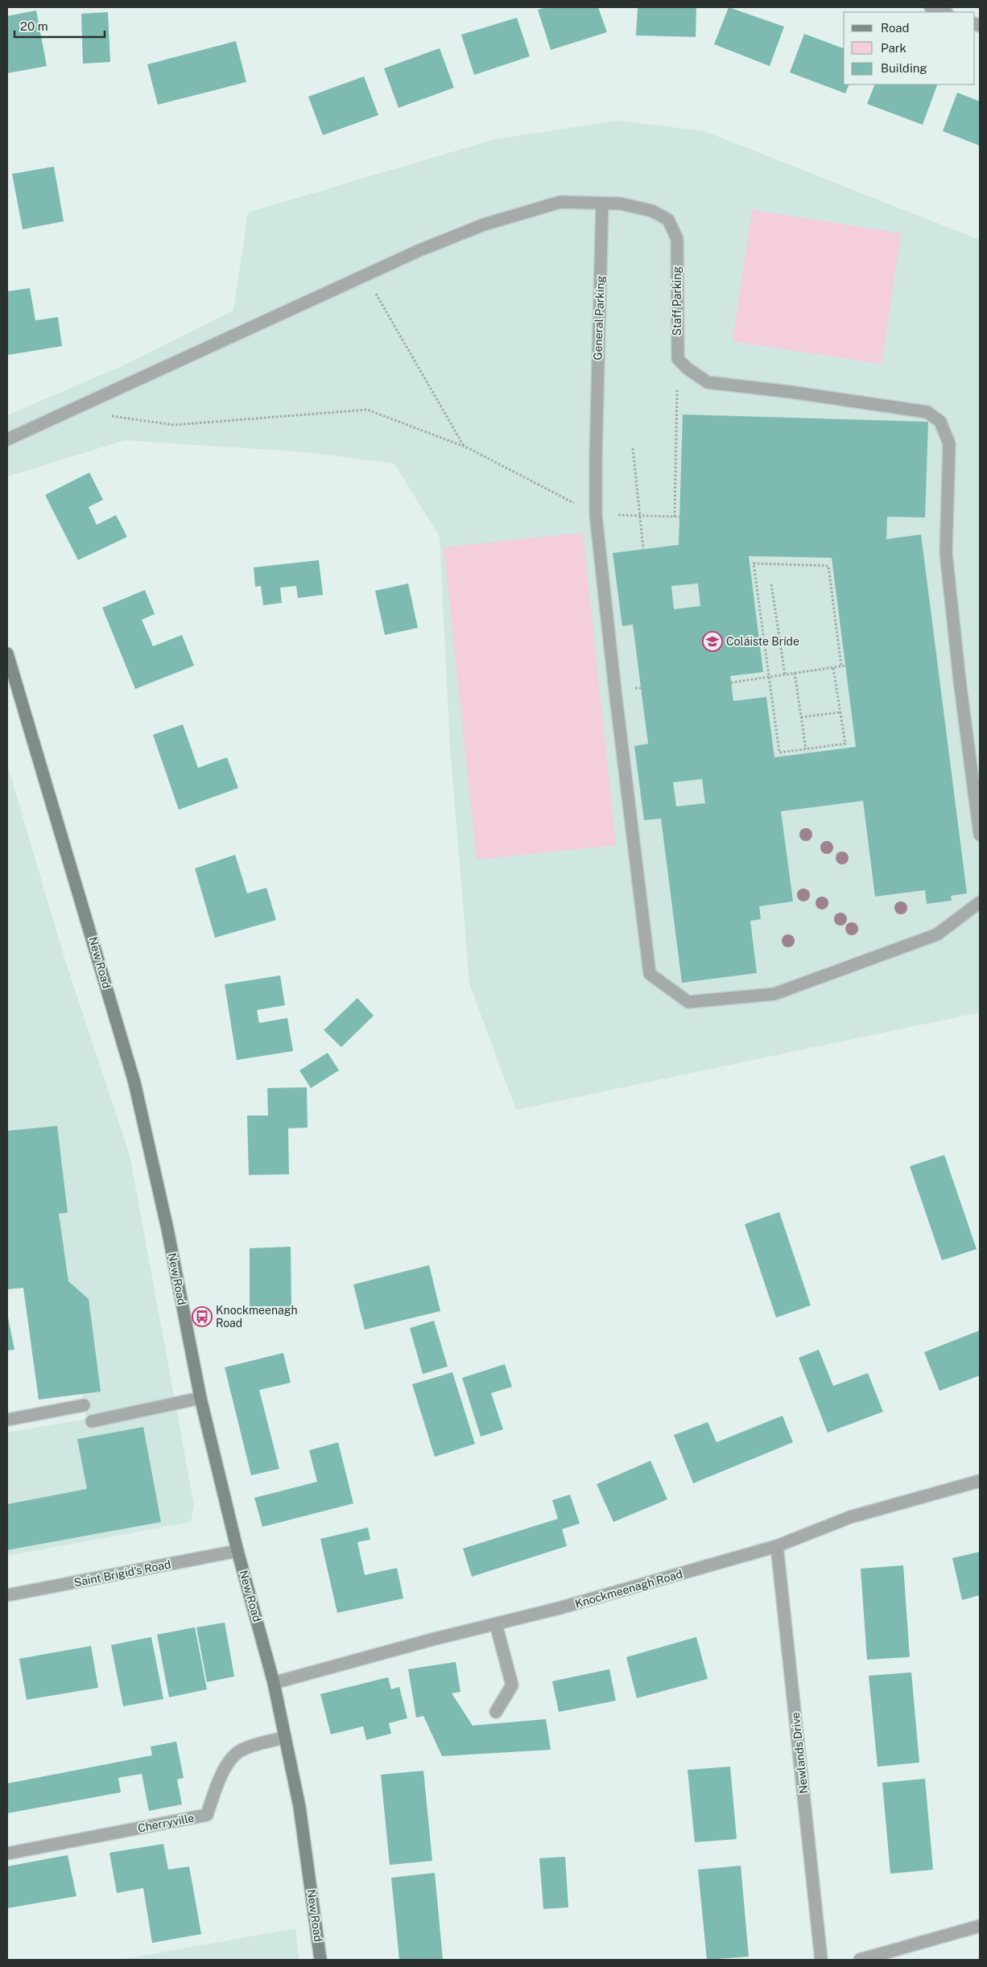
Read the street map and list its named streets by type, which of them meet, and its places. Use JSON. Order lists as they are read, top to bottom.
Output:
{
  "streets": {
    "street": [
      "Staff Parking",
      "General Parking",
      "New Road",
      "Saint Brigid's Road",
      "Knockmeenagh Road",
      "Newlands Drive",
      "Cherryville"
    ]
  },
  "crossings": [
    ["Staff Parking", "General Parking"],
    ["New Road", "Saint Brigid's Road"],
    ["New Road", "Knockmeenagh Road"],
    ["New Road", "Cherryville"],
    ["Knockmeenagh Road", "Newlands Drive"]
  ],
  "places": {
    "school or university": ["Coláiste Bríde"],
    "bus stop": ["Knockmeenagh Road"]
  },
  "legend": ["Road", "Park", "Building"],
  "scale_bar": "20 m"
}
